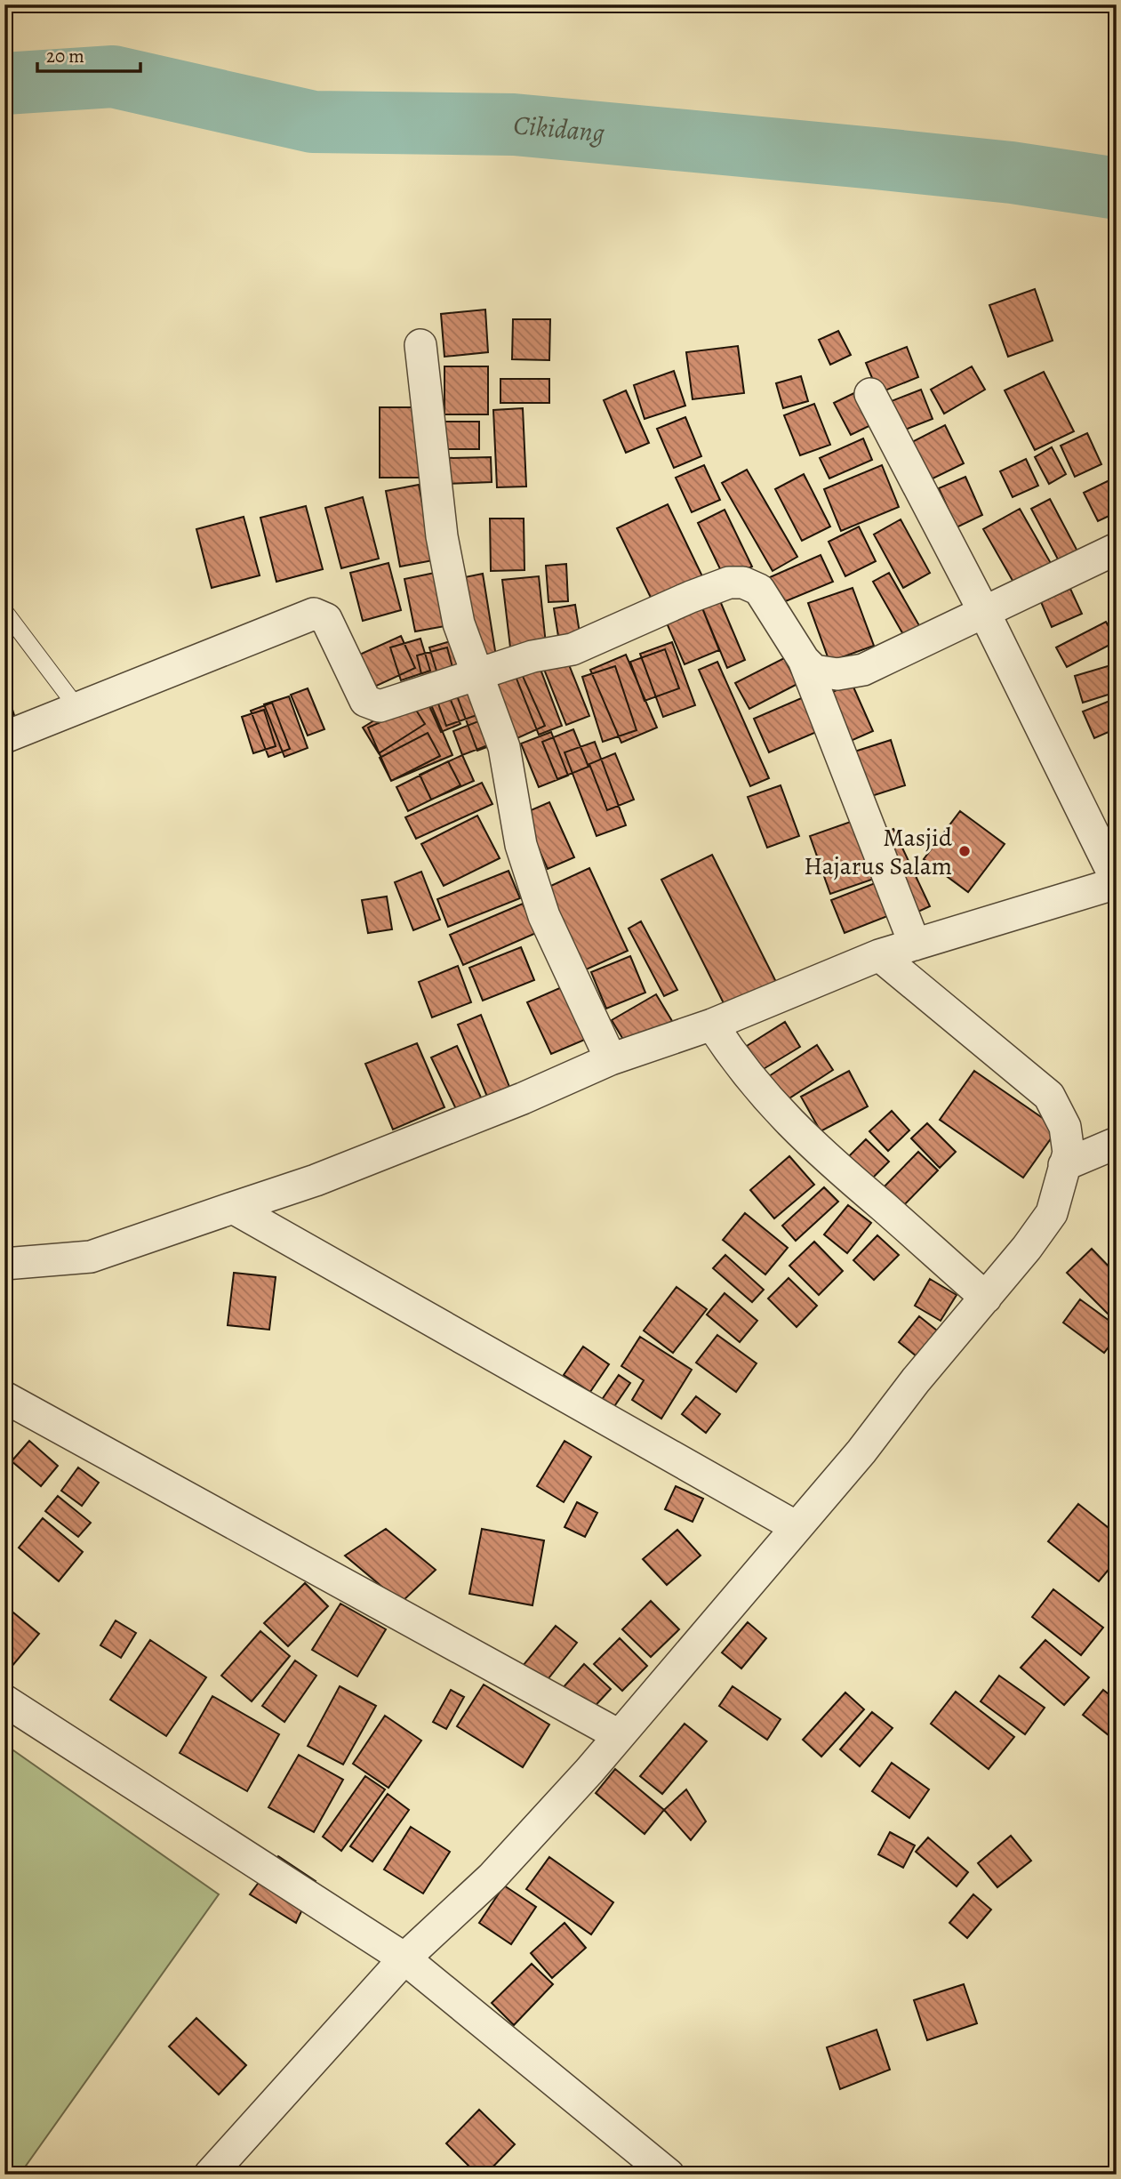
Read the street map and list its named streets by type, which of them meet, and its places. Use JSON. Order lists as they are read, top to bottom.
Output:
{
  "water": ["Cikidang"],
  "places": ["Masjid Hajarus Salam"],
  "scale_bar": "20 m"
}
